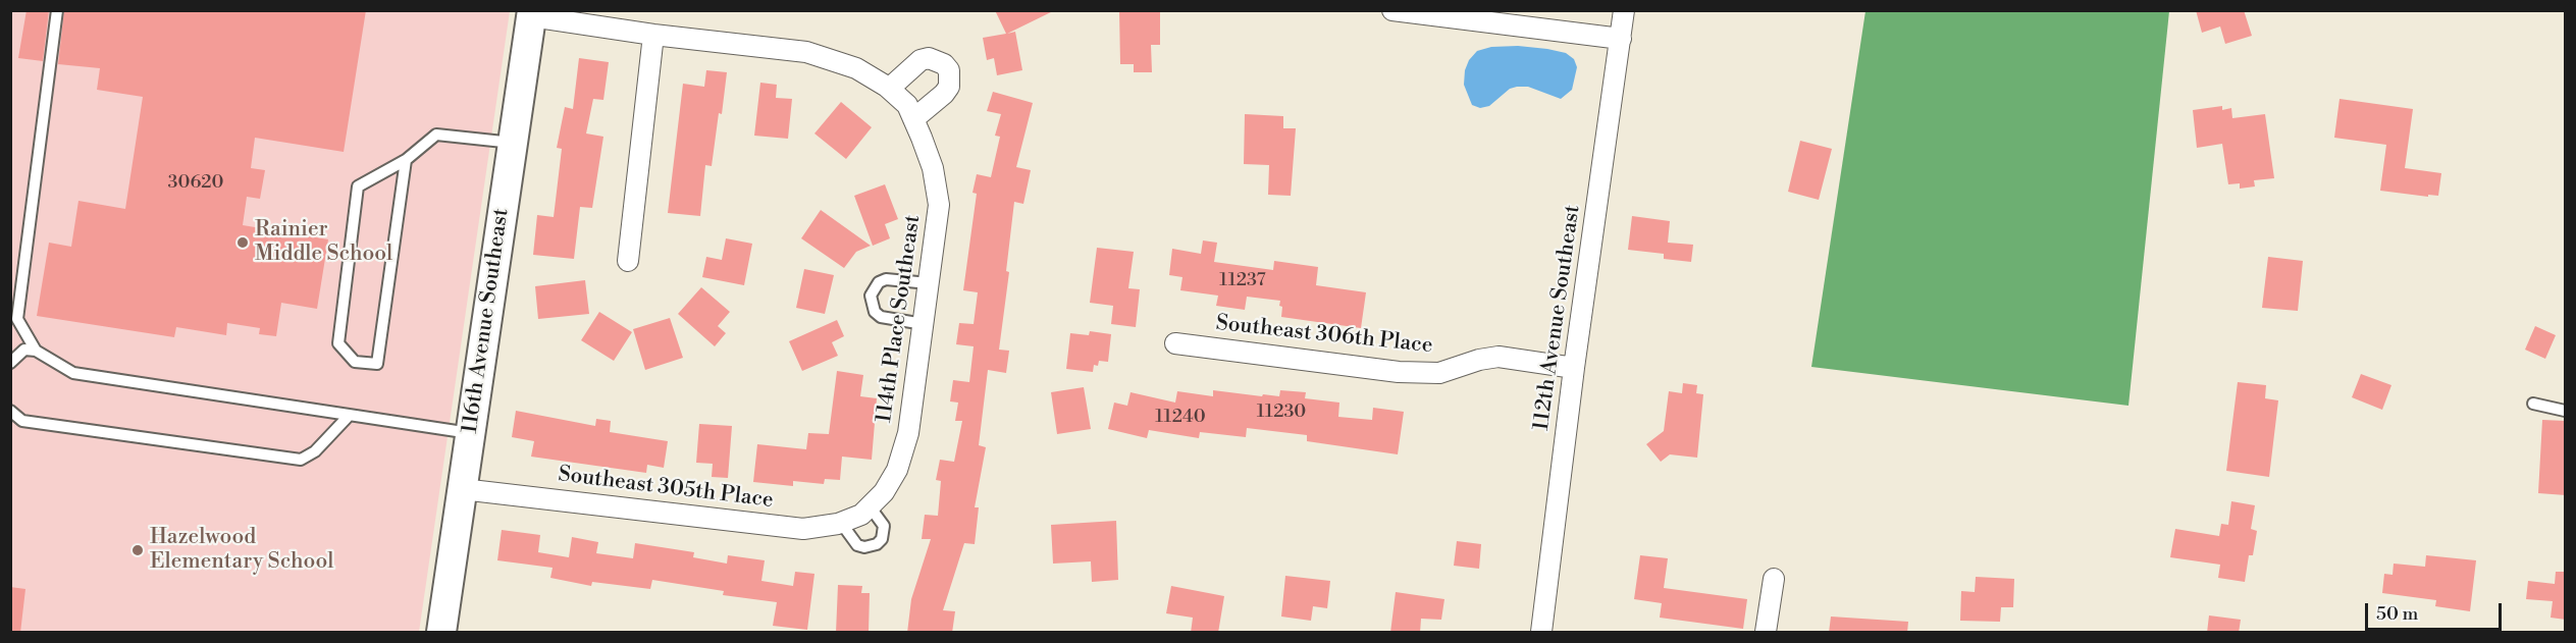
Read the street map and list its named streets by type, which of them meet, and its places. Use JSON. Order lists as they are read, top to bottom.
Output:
{
  "streets": {
    "street": [
      "112th Avenue Southeast",
      "114th Place Southeast",
      "116th Avenue Southeast",
      "Southeast 306th Place",
      "Southeast 305th Place"
    ]
  },
  "crossings": [
    ["112th Avenue Southeast", "Southeast 306th Place"],
    ["114th Place Southeast", "Southeast 305th Place"],
    ["116th Avenue Southeast", "Southeast 305th Place"]
  ],
  "places": ["Rainier Middle School", "Hazelwood Elementary School"],
  "house_numbers": [
    "30620",
    "11237",
    "11230",
    "11240"
  ],
  "scale_bar": "50 m"
}
